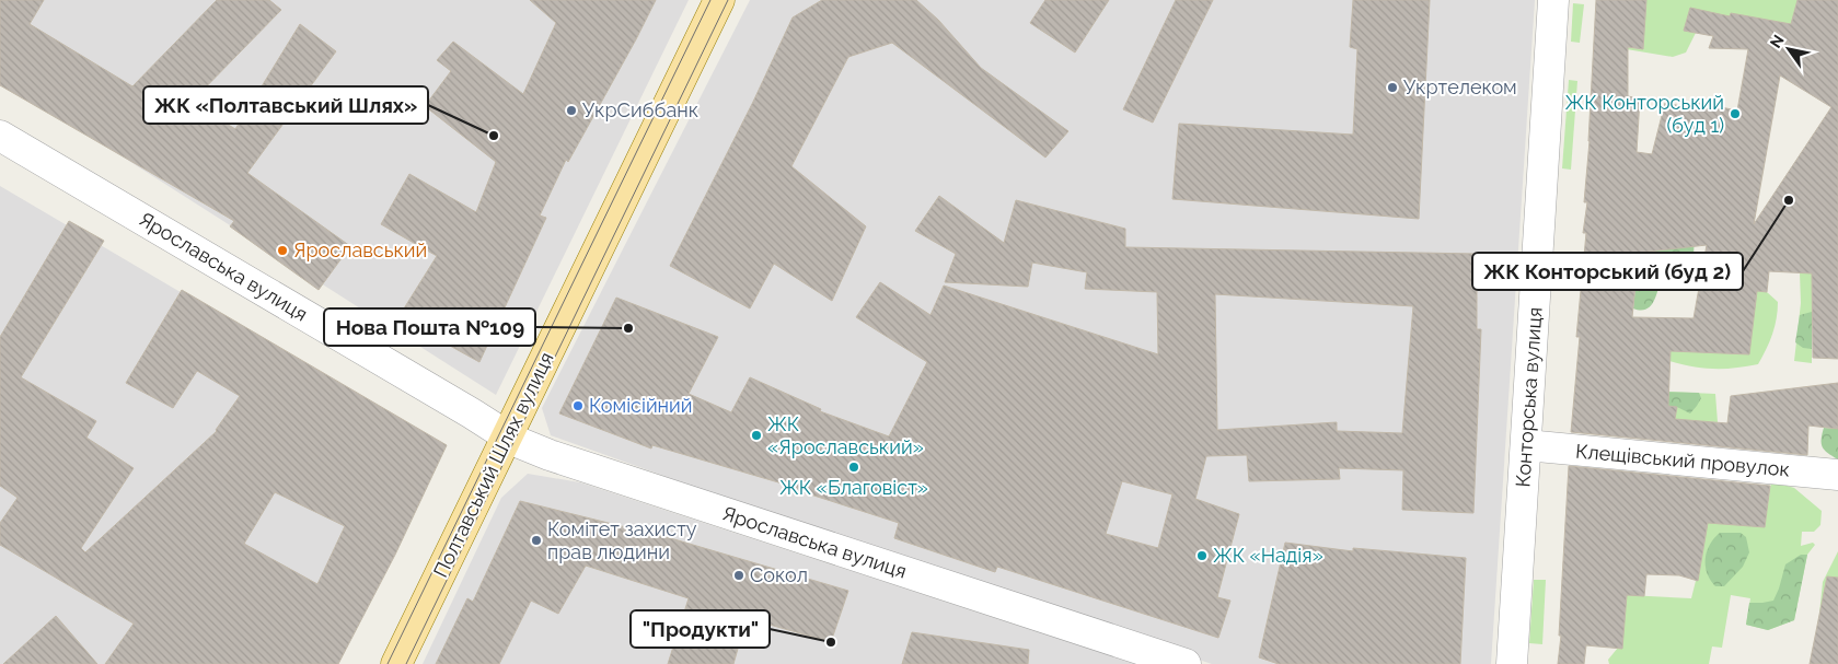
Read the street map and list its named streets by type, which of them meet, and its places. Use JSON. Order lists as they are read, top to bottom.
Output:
{
  "streets": {
    "main road": ["Полтавський Шлях вулиця"],
    "street": ["Ярославська вулиця", "Конторська вулиця", "Клещівський провулок"]
  },
  "crossings": [
    ["Ярославська вулиця", "Полтавський Шлях вулиця"],
    ["Конторська вулиця", "Клещівський провулок"]
  ],
  "places": [
    "Укртелеком",
    "УкрСиббанк",
    "ЖК Конторський (буд 1)",
    "ЖК «Полтавський Шлях»",
    "ЖК Конторський (буд 2)",
    "Ярославський",
    "Нова Пошта №109",
    "Комісійний",
    "ЖК «Ярославський»",
    "ЖК «Благовіст»",
    "Комітет захисту прав людини",
    "ЖК «Надія»",
    "Сокол",
    "\"Продукти\""
  ],
  "north": "top left"
}
